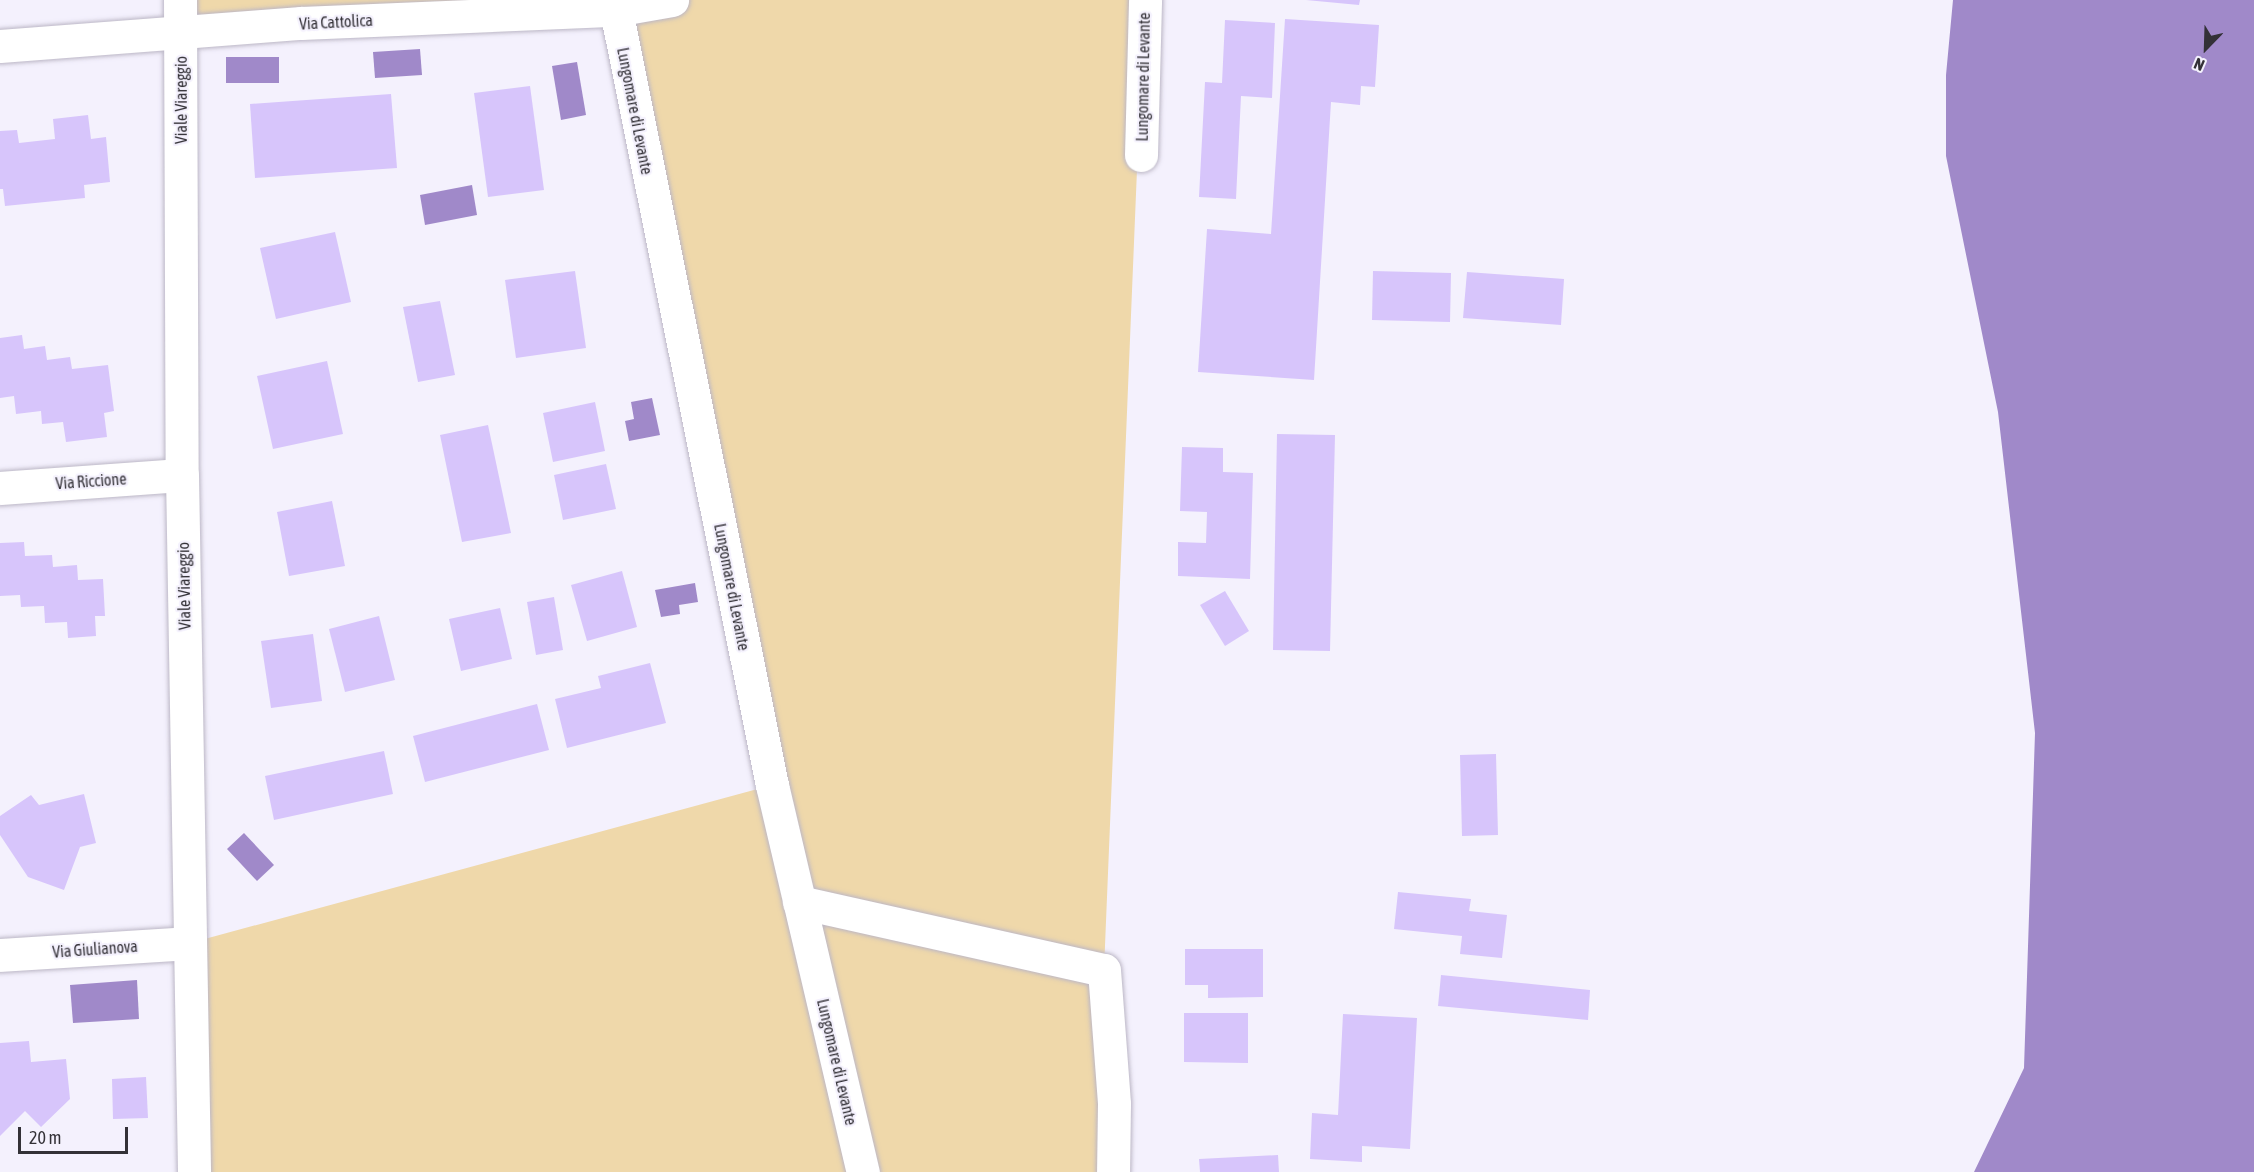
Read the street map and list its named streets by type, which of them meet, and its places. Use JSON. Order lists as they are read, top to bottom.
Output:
{
  "streets": {
    "street": [
      "Via Cattolica",
      "Lungomare di Levante",
      "Viale Viareggio",
      "Via Riccione",
      "Via Giulianova"
    ]
  },
  "crossings": [
    ["Via Cattolica", "Lungomare di Levante"],
    ["Via Cattolica", "Viale Viareggio"],
    ["Viale Viareggio", "Via Riccione"],
    ["Viale Viareggio", "Via Giulianova"]
  ],
  "scale_bar": "20 m",
  "north": "bottom left"
}
